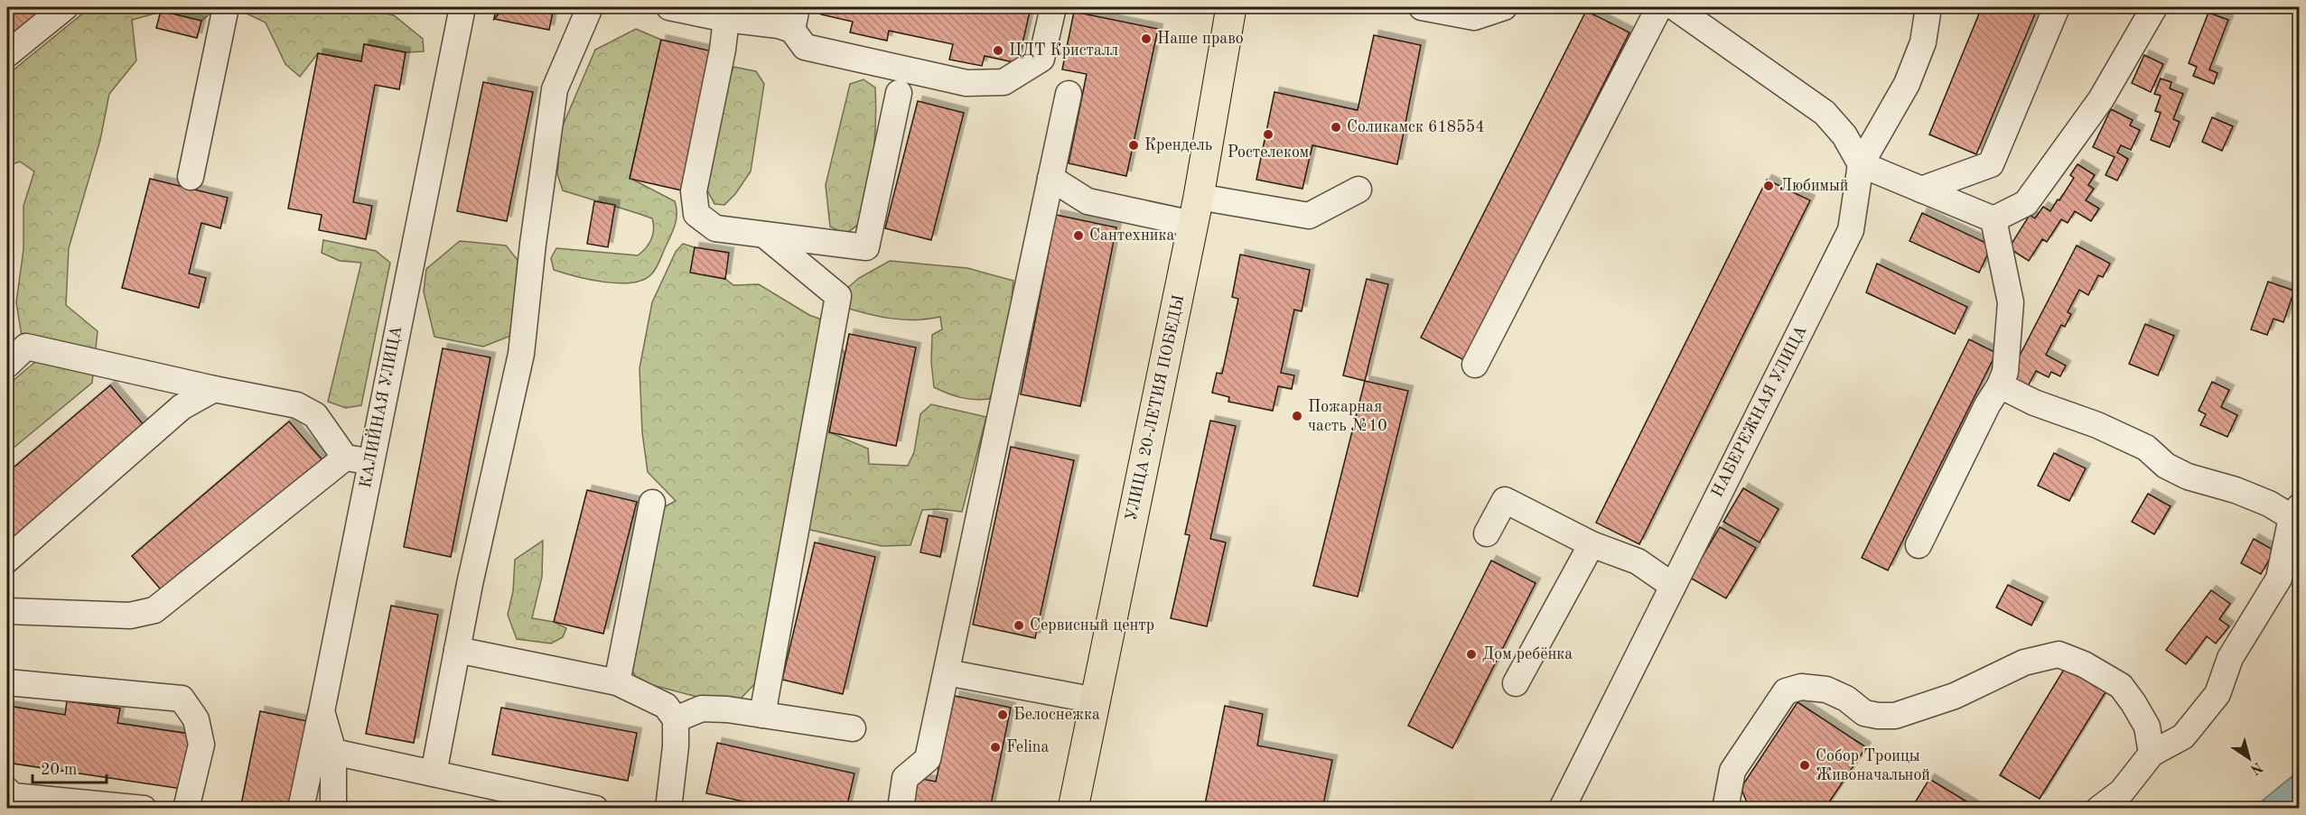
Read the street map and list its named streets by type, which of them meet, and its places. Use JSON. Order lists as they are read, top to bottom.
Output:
{
  "streets": {
    "main road": ["УЛИЦА 20-ЛЕТИЯ ПОБЕДЫ"],
    "street": ["КАЛИЙНАЯ УЛИЦА", "НАБЕРЕЖНАЯ УЛИЦА"]
  },
  "places": [
    "Наше право",
    "ЦДТ Кристалл",
    "Соликамск 618554",
    "Ростелеком",
    "Крендель",
    "Любимый",
    "Сантехника",
    "Пожарная часть №10",
    "Сервисный центр",
    "Дом ребёнка",
    "Белоснежка",
    "Felina",
    "Собор Троицы Живоначальной"
  ],
  "scale_bar": "20 m",
  "north": "bottom right"
}
